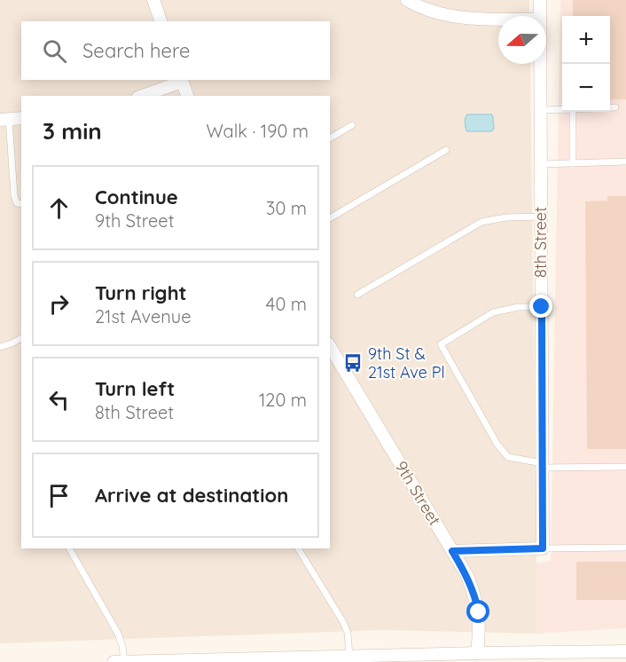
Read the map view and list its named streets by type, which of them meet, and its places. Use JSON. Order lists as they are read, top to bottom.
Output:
{
  "streets": {
    "street": ["8th Street", "9th Street"]
  },
  "places": {
    "bus stop": ["9th St & 21st Ave Pl"]
  },
  "north": "left",
  "page": {
    "map_buttons": ["+", "−"],
    "search": "Search here",
    "heading": ["3 min", "Walk · 190 m"],
    "list": [
      ["Continue", "9th Street", "30 m"],
      ["Turn right", "21st Avenue", "40 m"],
      ["Turn left", "8th Street", "120 m"],
      "Arrive at destination"
    ]
  }
}
